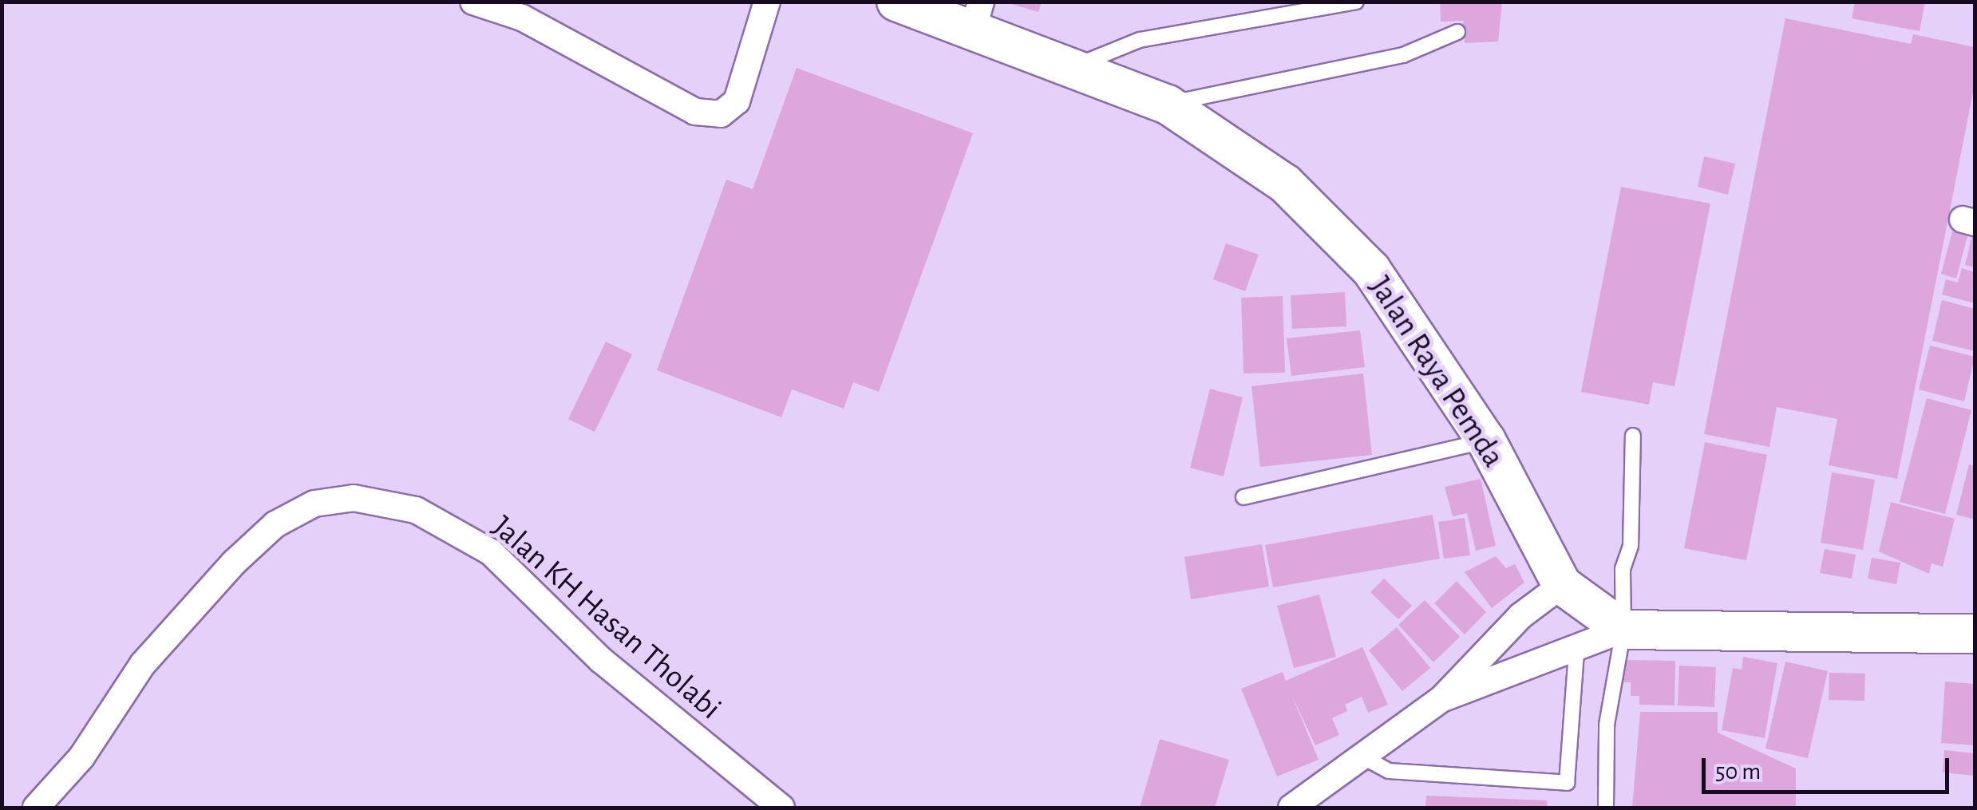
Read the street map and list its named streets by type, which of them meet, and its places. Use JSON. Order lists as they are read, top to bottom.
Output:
{
  "streets": {
    "main road": ["Jalan Raya Pemda"],
    "street": ["Jalan KH Hasan Tholabi"]
  },
  "scale_bar": "50 m"
}
